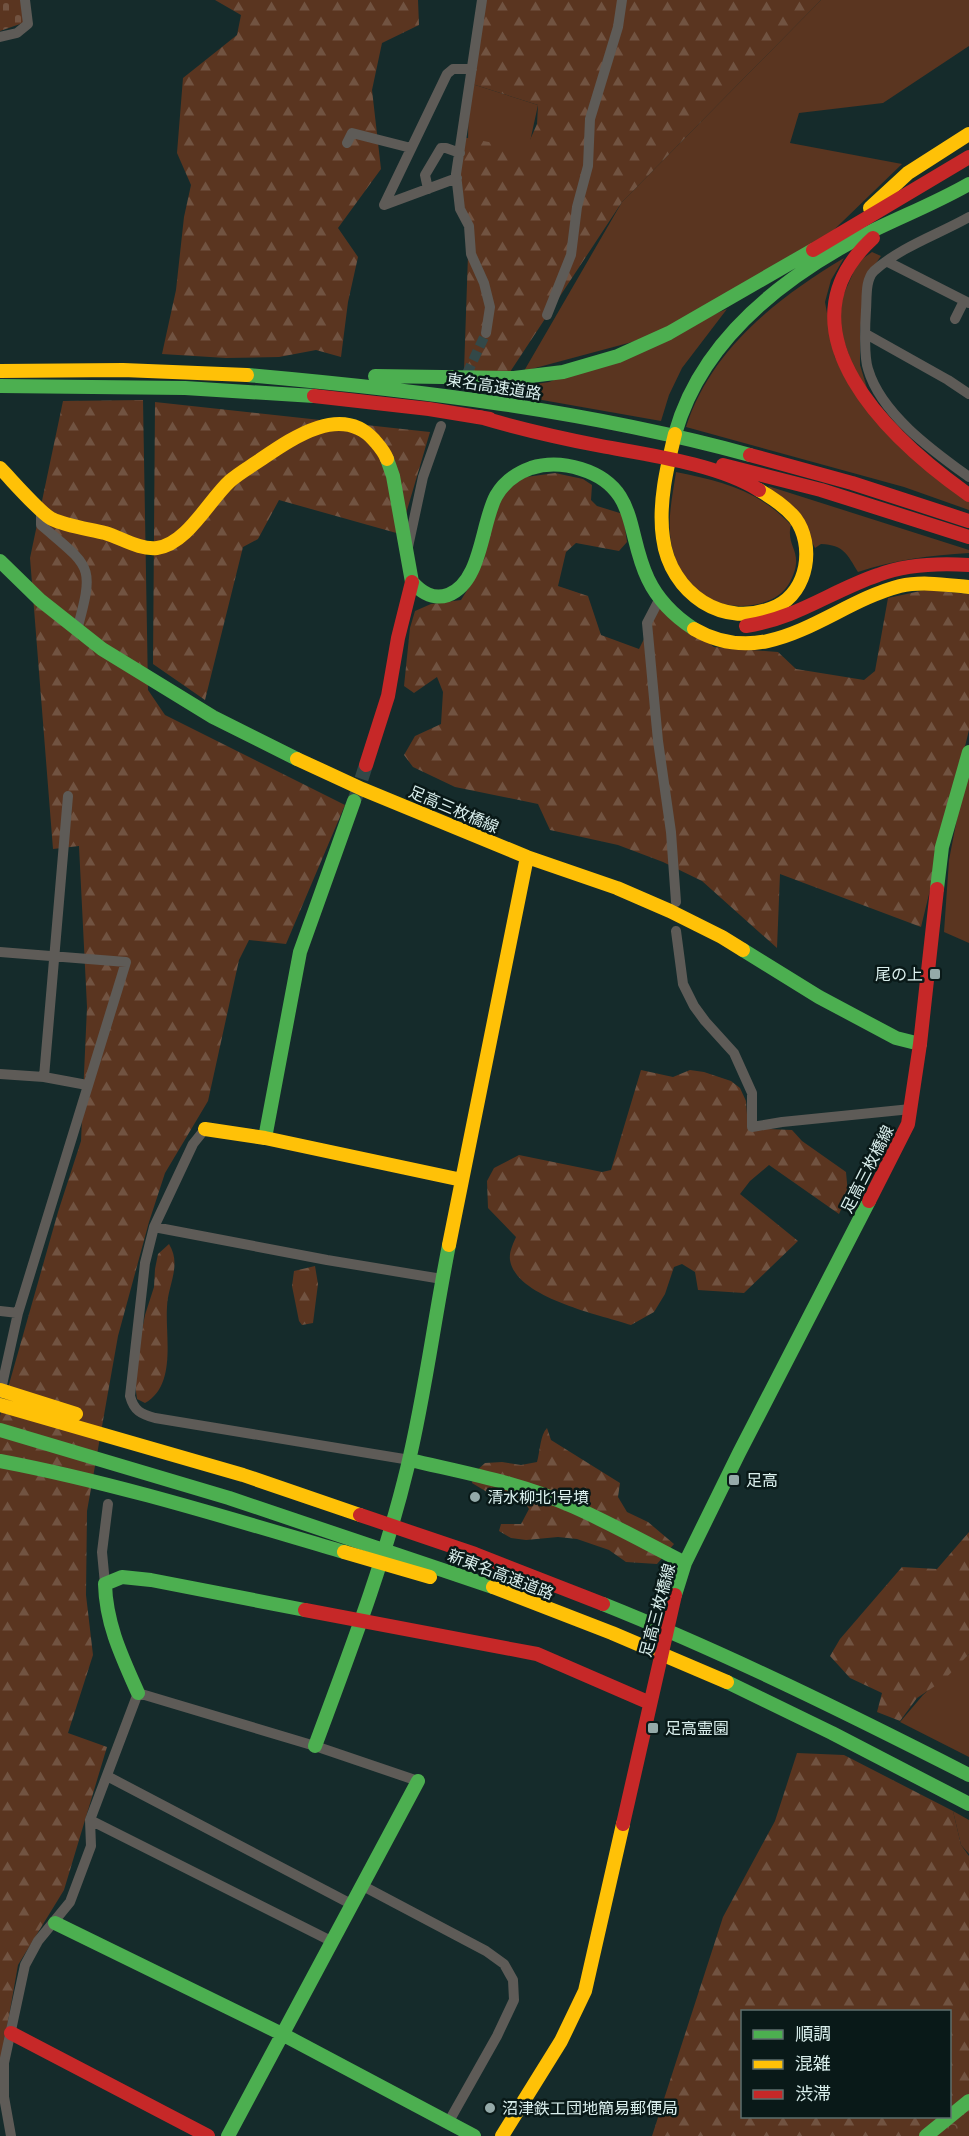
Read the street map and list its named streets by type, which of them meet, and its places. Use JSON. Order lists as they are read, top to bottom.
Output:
{
  "streets": {
    "main road": ["東名高速道路", "足高三枚橋線", "新東名高速道路"]
  },
  "places": {
    "transit": ["尾の上", "足高", "足高霊園"],
    "other": ["清水柳北1号墳", "沼津鉄工団地簡易郵便局"]
  },
  "legend": ["順調", "混雑", "渋滞"]
}
